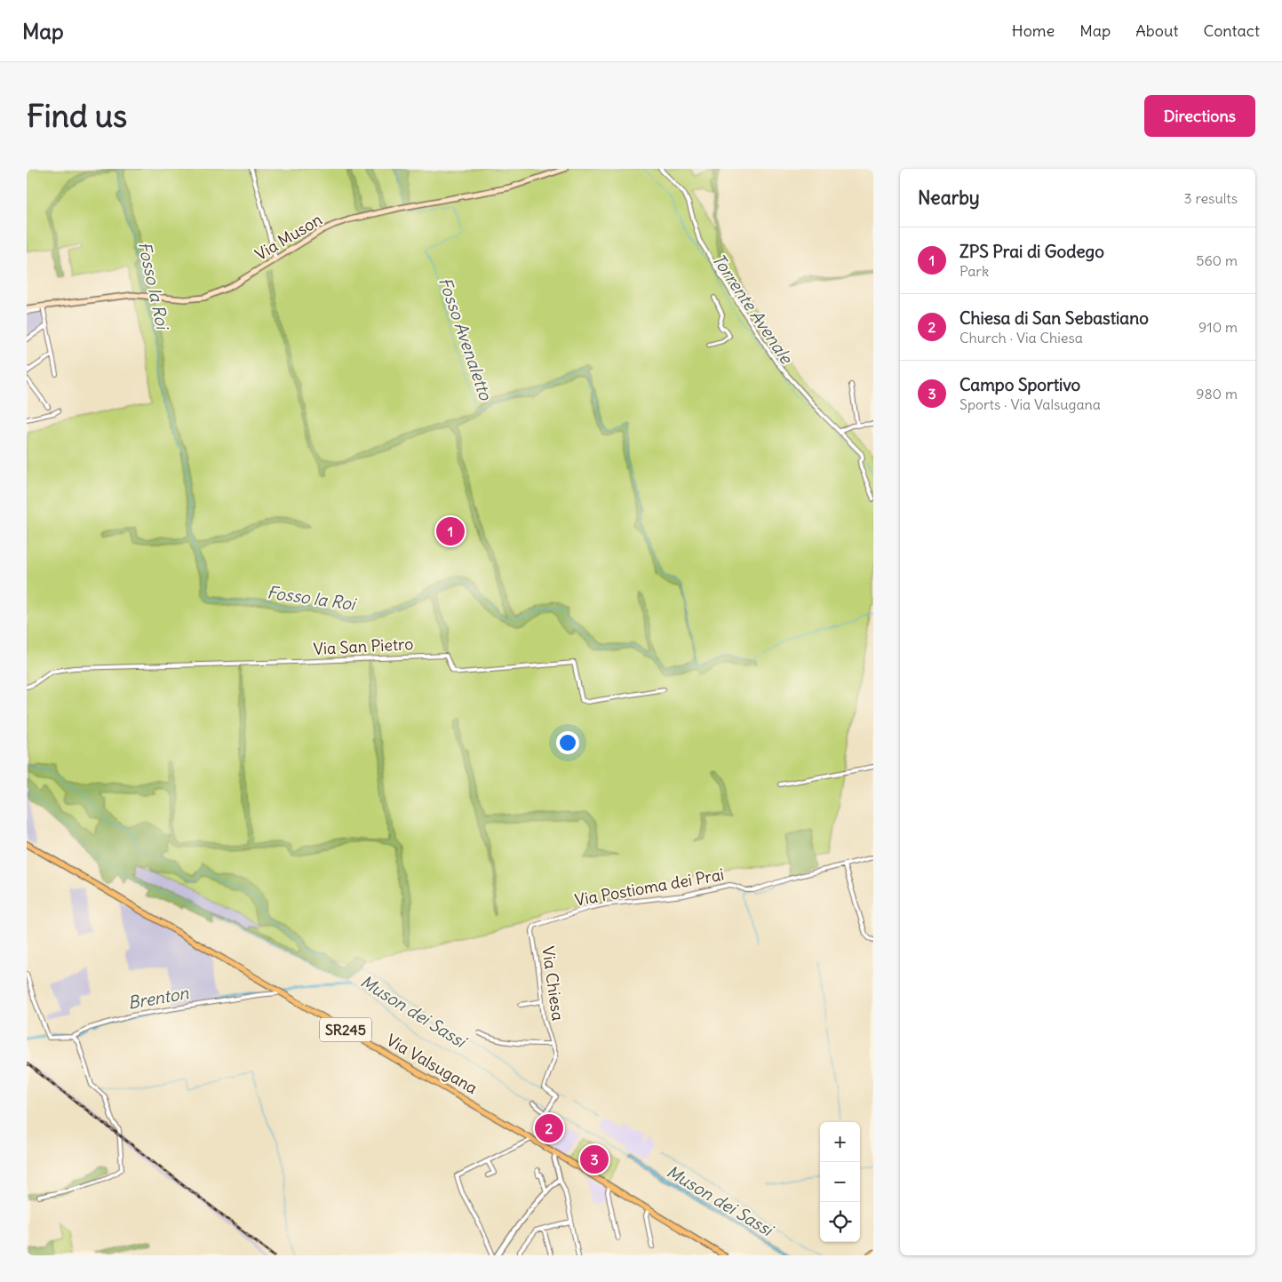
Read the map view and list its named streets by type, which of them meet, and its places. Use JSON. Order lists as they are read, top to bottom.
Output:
{
  "streets": {
    "main road": ["Via Muson", "SR245", "Via Valsugana"],
    "street": ["Via San Pietro", "Via Postioma dei Prai", "Via Chiesa"]
  },
  "crossings": [
    ["Via Postioma dei Prai", "Via Chiesa"],
    ["Via Chiesa", "Via Valsugana"]
  ],
  "water": [
    "Fosso la Roi",
    "Torrente Avenale",
    "Fosso Avenaletto",
    "Brenton",
    "Muson dei Sassi"
  ],
  "page": {
    "header": "Map",
    "nav": [
      "Home",
      "Map",
      "About",
      "Contact"
    ],
    "buttons": "Directions",
    "title": "Find us",
    "heading": ["Nearby", "3 results"],
    "list": [
      {
        "mark": "1",
        "name": "ZPS Prai di Godego",
        "note": "Park",
        "value": "560 m"
      },
      {
        "mark": "2",
        "name": "Chiesa di San Sebastiano",
        "note": "Church · Via Chiesa",
        "value": "910 m"
      },
      {
        "mark": "3",
        "name": "Campo Sportivo",
        "note": "Sports · Via Valsugana",
        "value": "980 m"
      }
    ],
    "pins": ["1", "2", "3"],
    "map_buttons": ["+", "−"]
  }
}
